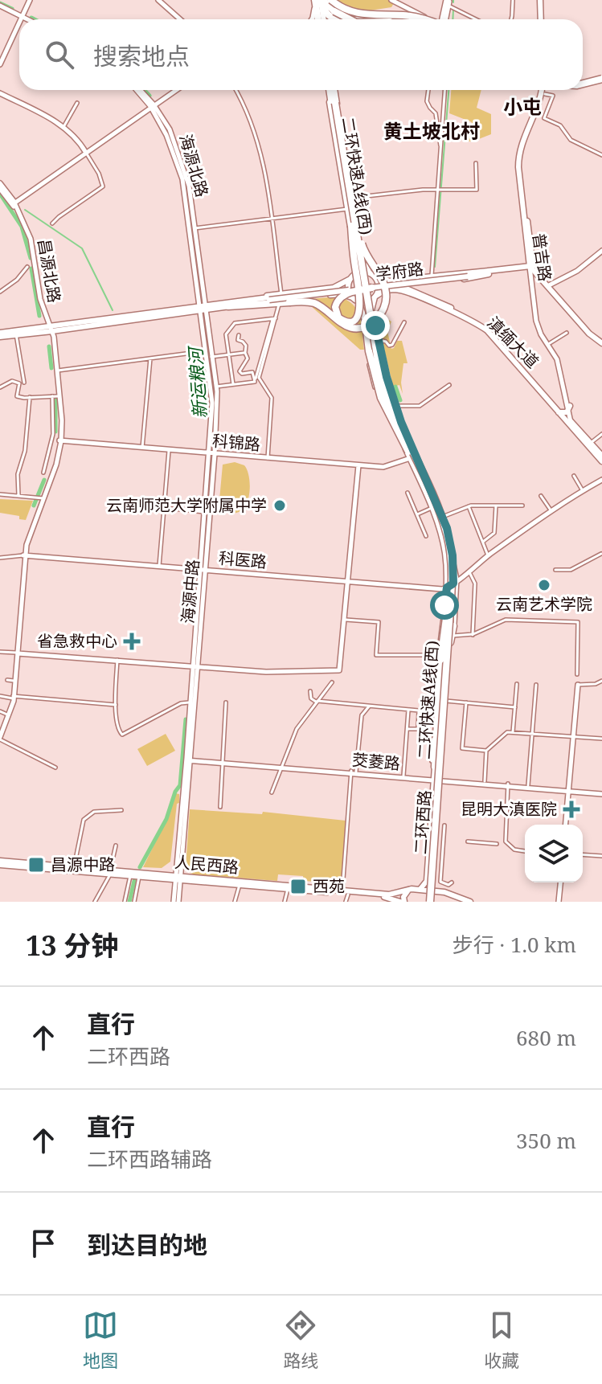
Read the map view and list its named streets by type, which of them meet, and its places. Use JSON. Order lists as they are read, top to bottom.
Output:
{
  "streets": {
    "highway": ["二环快速A线(西)"],
    "main road": [
      "普吉路",
      "学府路",
      "滇缅大道",
      "二环西路",
      "人民西路"
    ],
    "street": [
      "海源北路",
      "昌源北路",
      "科锦路",
      "科医路",
      "海源中路",
      "茭菱路"
    ]
  },
  "crossings": [
    ["海源北路", "海源中路"],
    ["二环快速A线(西)", "科锦路"],
    ["二环快速A线(西)", "二环西路"],
    ["普吉路", "学府路"],
    ["普吉路", "滇缅大道"],
    ["学府路", "滇缅大道"],
    ["学府路", "二环西路"],
    ["滇缅大道", "二环西路"],
    ["科锦路", "海源中路"],
    ["科锦路", "二环西路"],
    ["科医路", "海源中路"],
    ["科医路", "二环西路"],
    ["海源中路", "茭菱路"],
    ["海源中路", "人民西路"],
    ["茭菱路", "二环西路"]
  ],
  "districts": ["小屯", "黄土坡北村"],
  "water": ["新运粮河"],
  "places": {
    "other": ["云南师范大学附属中学", "云南艺术学院"],
    "health": ["省急救中心", "昆明大滇医院"],
    "transit": ["昌源中路", "西苑"]
  },
  "page": {
    "search": "搜索地点",
    "heading": ["13 分钟", "步行 · 1.0 km"],
    "list": [
      ["直行", "二环西路", "680 m"],
      ["直行", "二环西路辅路", "350 m"],
      "到达目的地"
    ],
    "nav": ["地图", "路线", "收藏"]
  }
}
